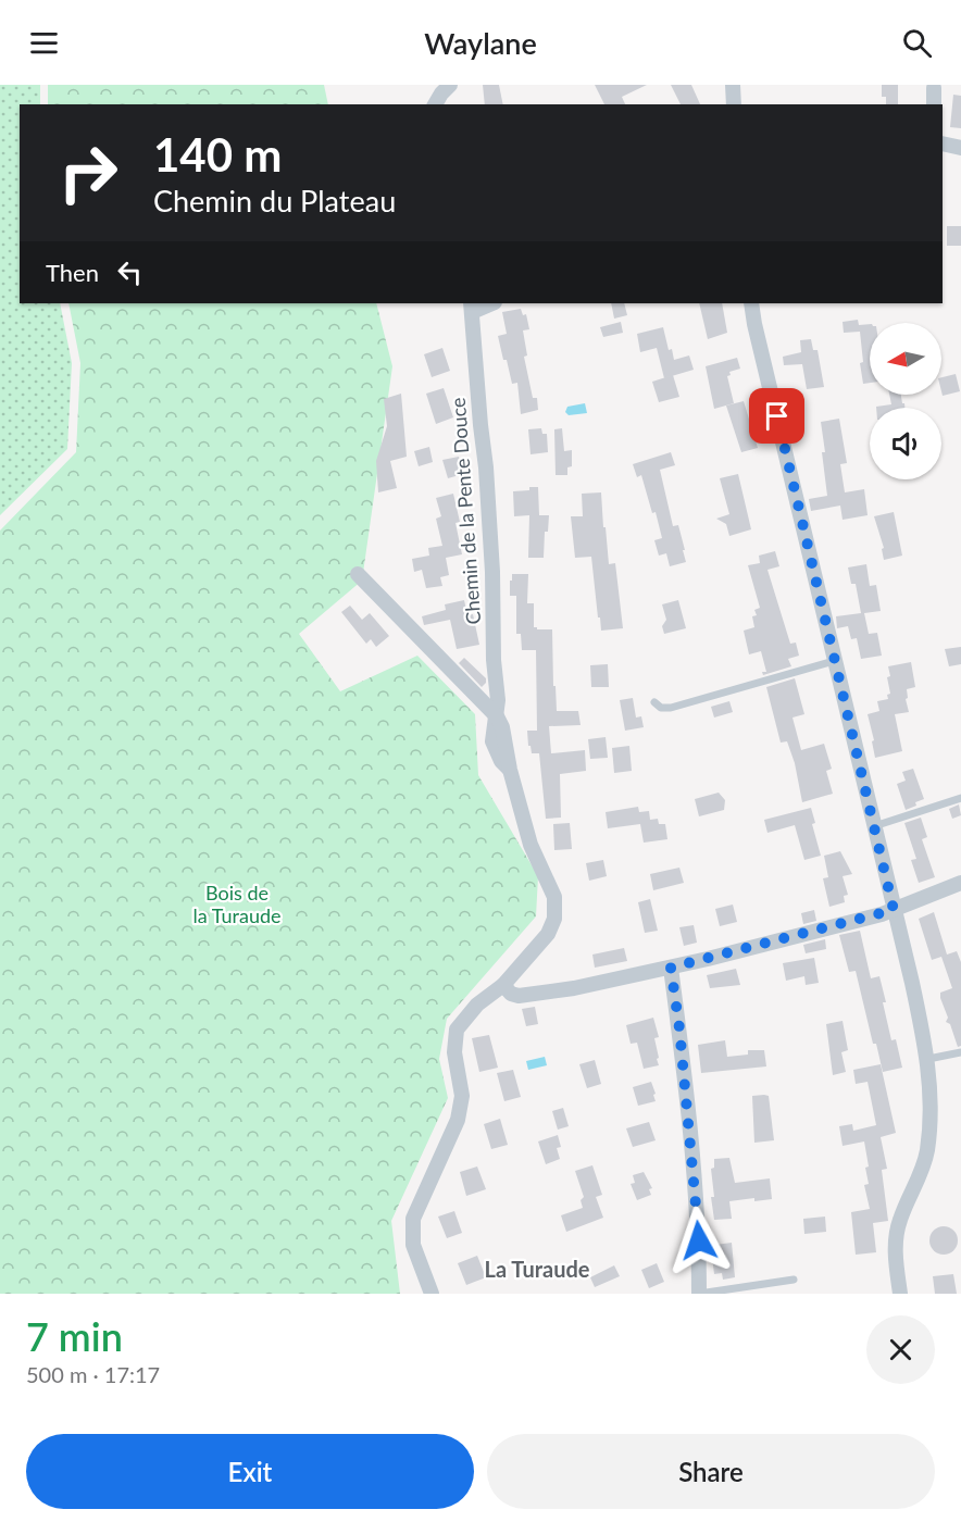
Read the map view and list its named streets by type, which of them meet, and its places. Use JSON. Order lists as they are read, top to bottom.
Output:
{
  "streets": {
    "street": ["Chemin de la Pente Douce"]
  },
  "districts": ["La Turaude"],
  "parks": ["Bois de la Turaude"],
  "north": "left",
  "page": {
    "header": "Waylane",
    "turn": ["140 m", "Chemin du Plateau"],
    "then": "Then",
    "heading": ["7 min", "500 m · 17:17"],
    "buttons": ["Exit", "Share"]
  }
}
